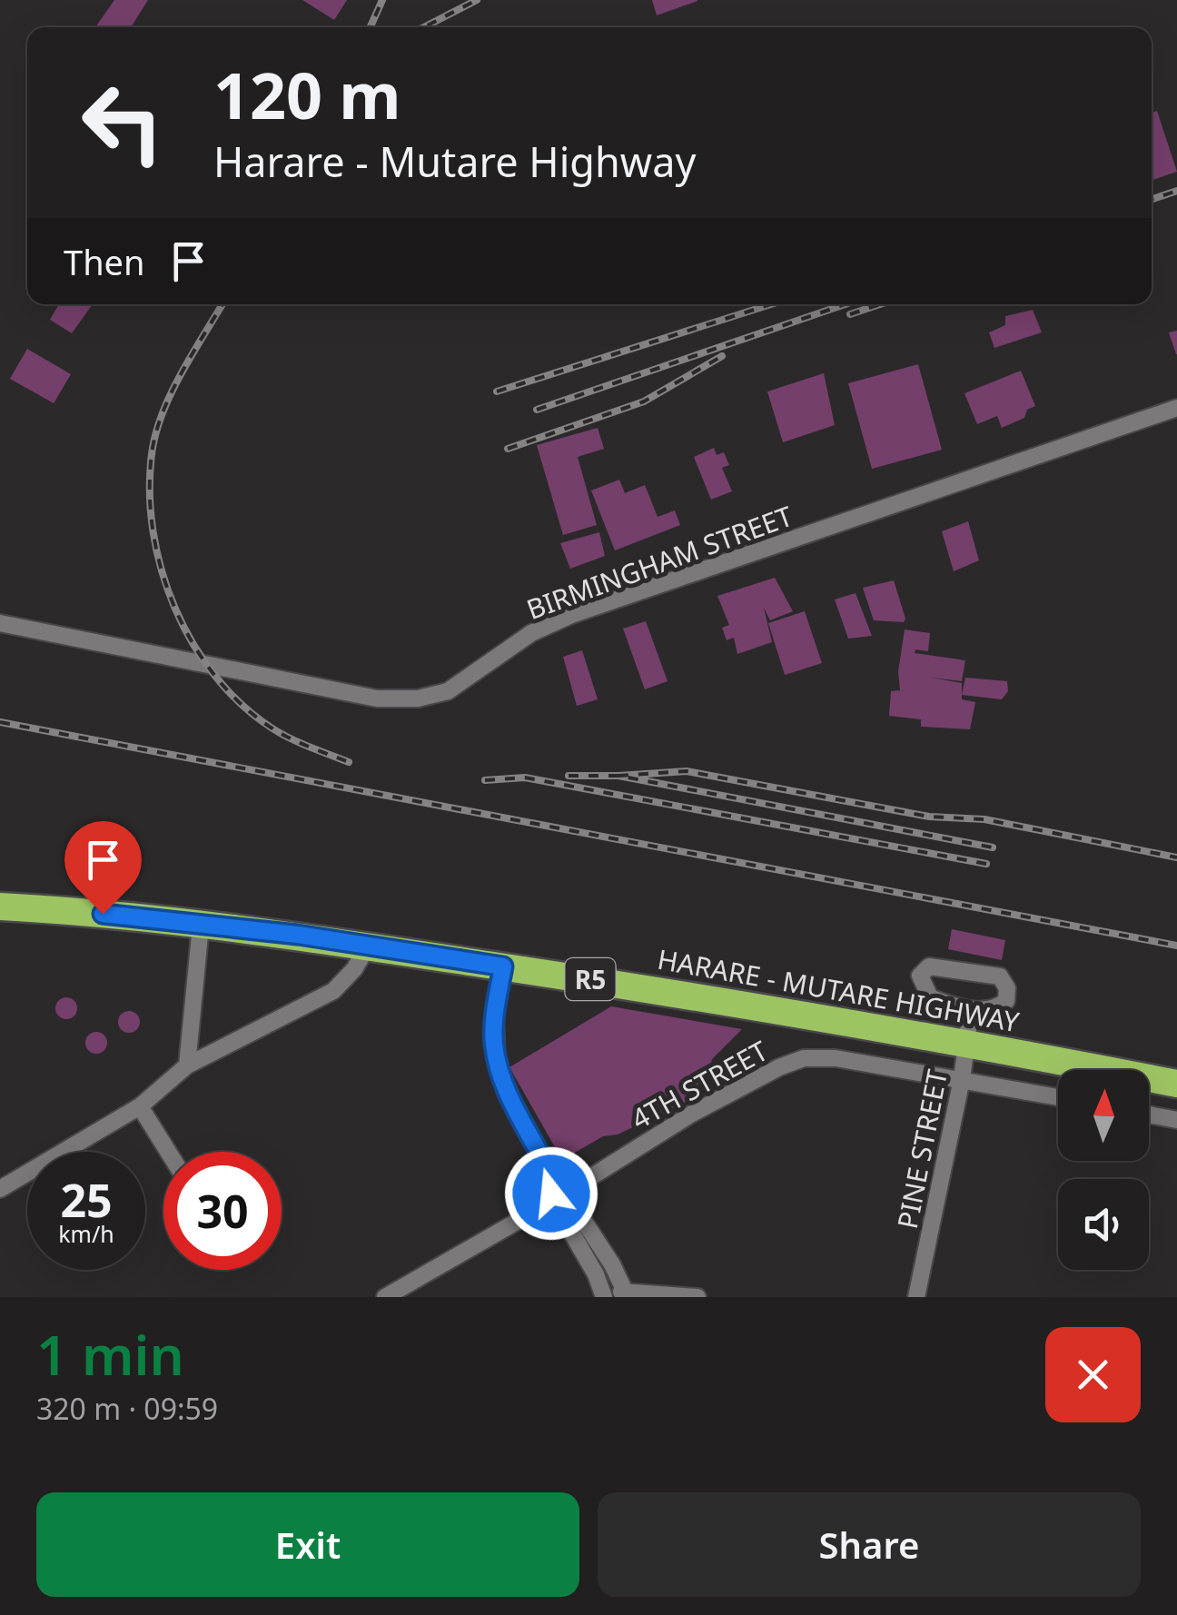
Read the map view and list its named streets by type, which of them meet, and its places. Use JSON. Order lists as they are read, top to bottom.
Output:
{
  "streets": {
    "highway": ["R5", "HARARE - MUTARE HIGHWAY"],
    "street": ["BIRMINGHAM STREET", "4TH STREET", "PINE STREET"]
  },
  "crossings": [
    ["HARARE - MUTARE HIGHWAY", "PINE STREET"],
    ["4TH STREET", "PINE STREET"]
  ],
  "north": "top",
  "page": {
    "turn": ["120 m", "Harare - Mutare Highway"],
    "then": "Then",
    "speed": "25 km/h",
    "limit": "30",
    "heading": ["1 min", "320 m · 09:59"],
    "buttons": ["Exit", "Share"]
  }
}
